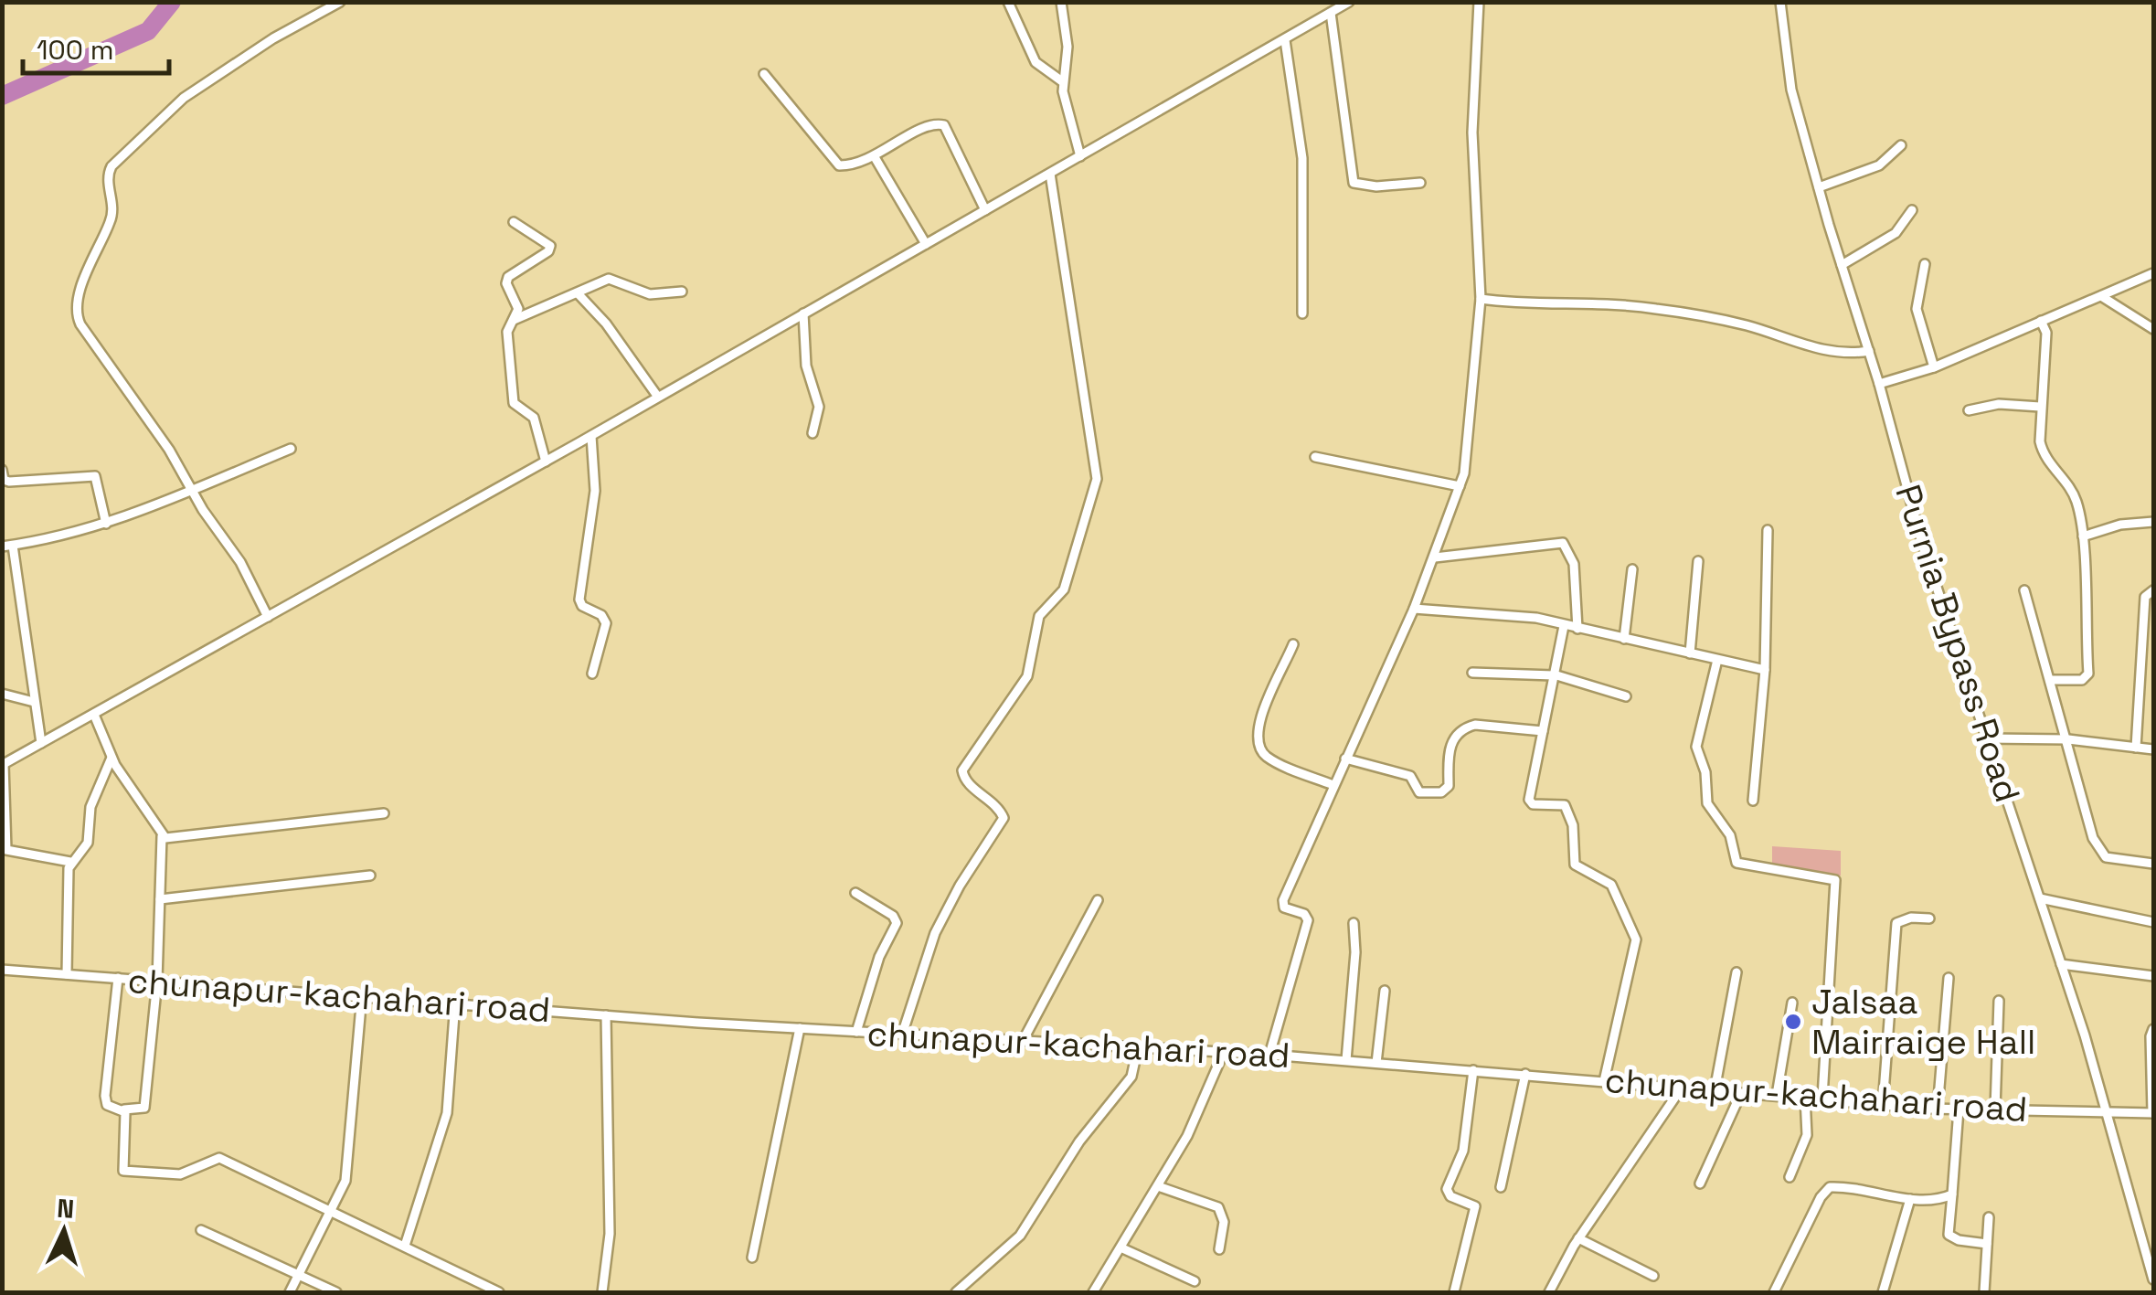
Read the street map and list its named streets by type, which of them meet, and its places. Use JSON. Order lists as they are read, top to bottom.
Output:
{
  "streets": {
    "street": ["Purnia Bypass Road", "chunapur-kachahari road"]
  },
  "crossings": [
    ["Purnia Bypass Road", "chunapur-kachahari road"]
  ],
  "places": ["Jalsaa Mairraige Hall"],
  "scale_bar": "100 m",
  "north": "top"
}
